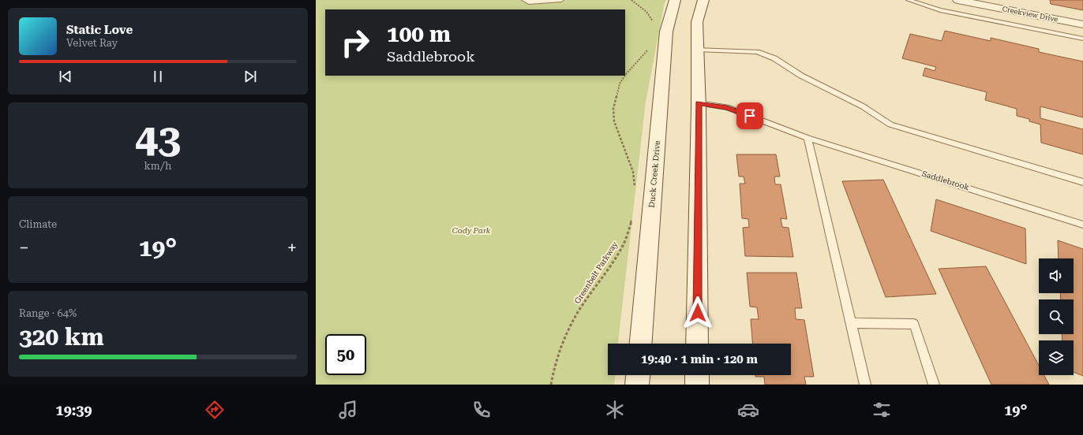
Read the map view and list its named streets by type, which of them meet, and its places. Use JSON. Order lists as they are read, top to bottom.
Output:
{
  "streets": {
    "main road": ["Duck Creek Drive"],
    "street": ["Creekview Drive"],
    "lane": ["Saddlebrook"],
    "path": ["Greenbelt Parkway"]
  },
  "parks": ["Cody Park"],
  "page": {
    "turn": ["100 m", "Saddlebrook"],
    "song": ["Static Love", "Velvet Ray"],
    "tile": [
      ["43", "km/h"],
      "Climate",
      ["Range · 64%", "320 km"]
    ],
    "heat": ["−", "19°", "+"],
    "limit": "50",
    "trip": "19:40 · 1 min · 120 m",
    "tabs": ["19:39", "19°"]
  }
}
